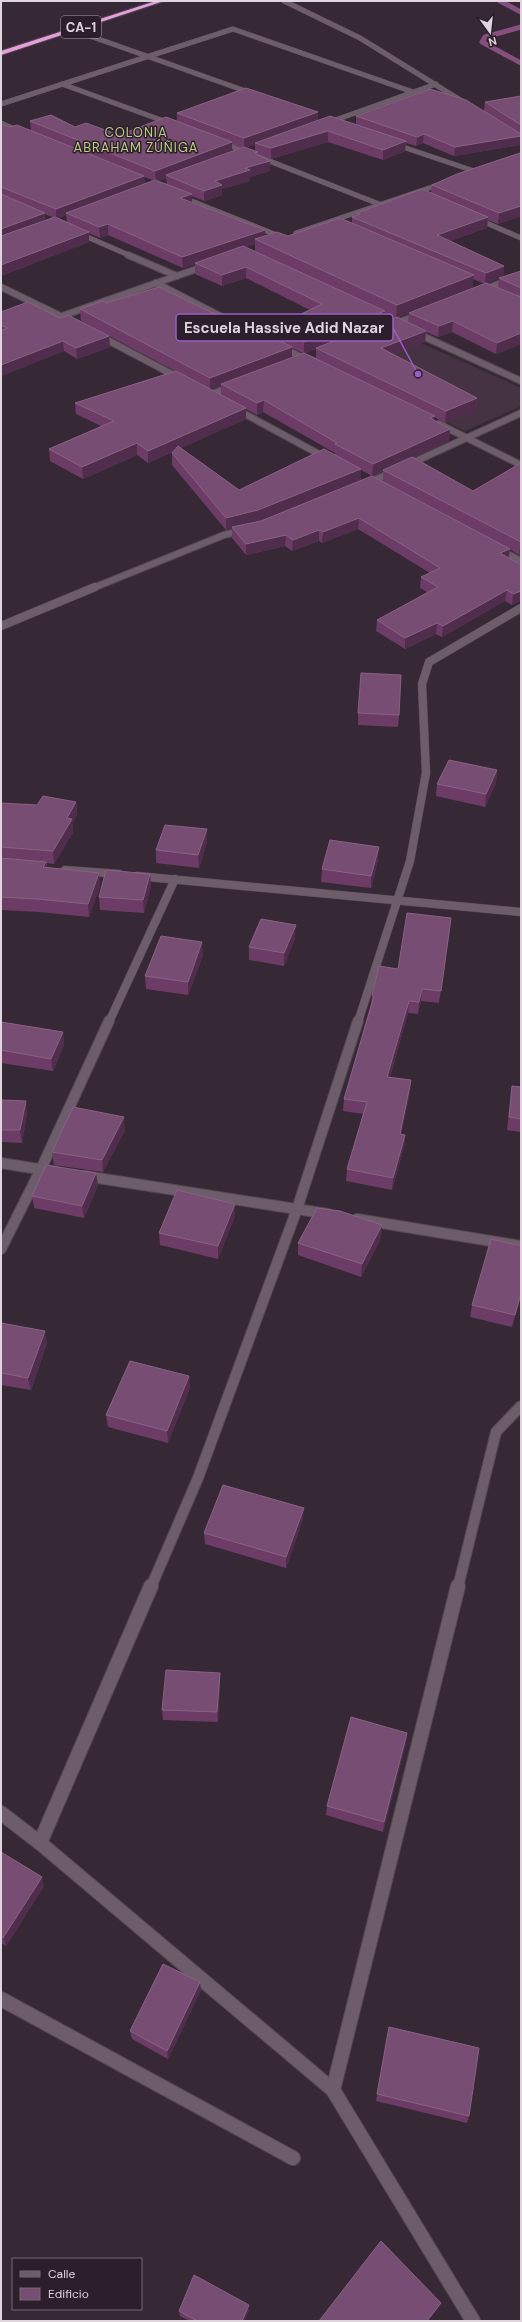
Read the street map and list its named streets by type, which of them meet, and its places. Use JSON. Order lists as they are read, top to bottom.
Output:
{
  "streets": {
    "highway": ["CA-1"]
  },
  "districts": ["COLONIA ABRAHAM ZÚÑIGA"],
  "places": ["Escuela Hassive Adid Nazar"],
  "legend": ["Calle", "Edificio"],
  "north": "bottom"
}
